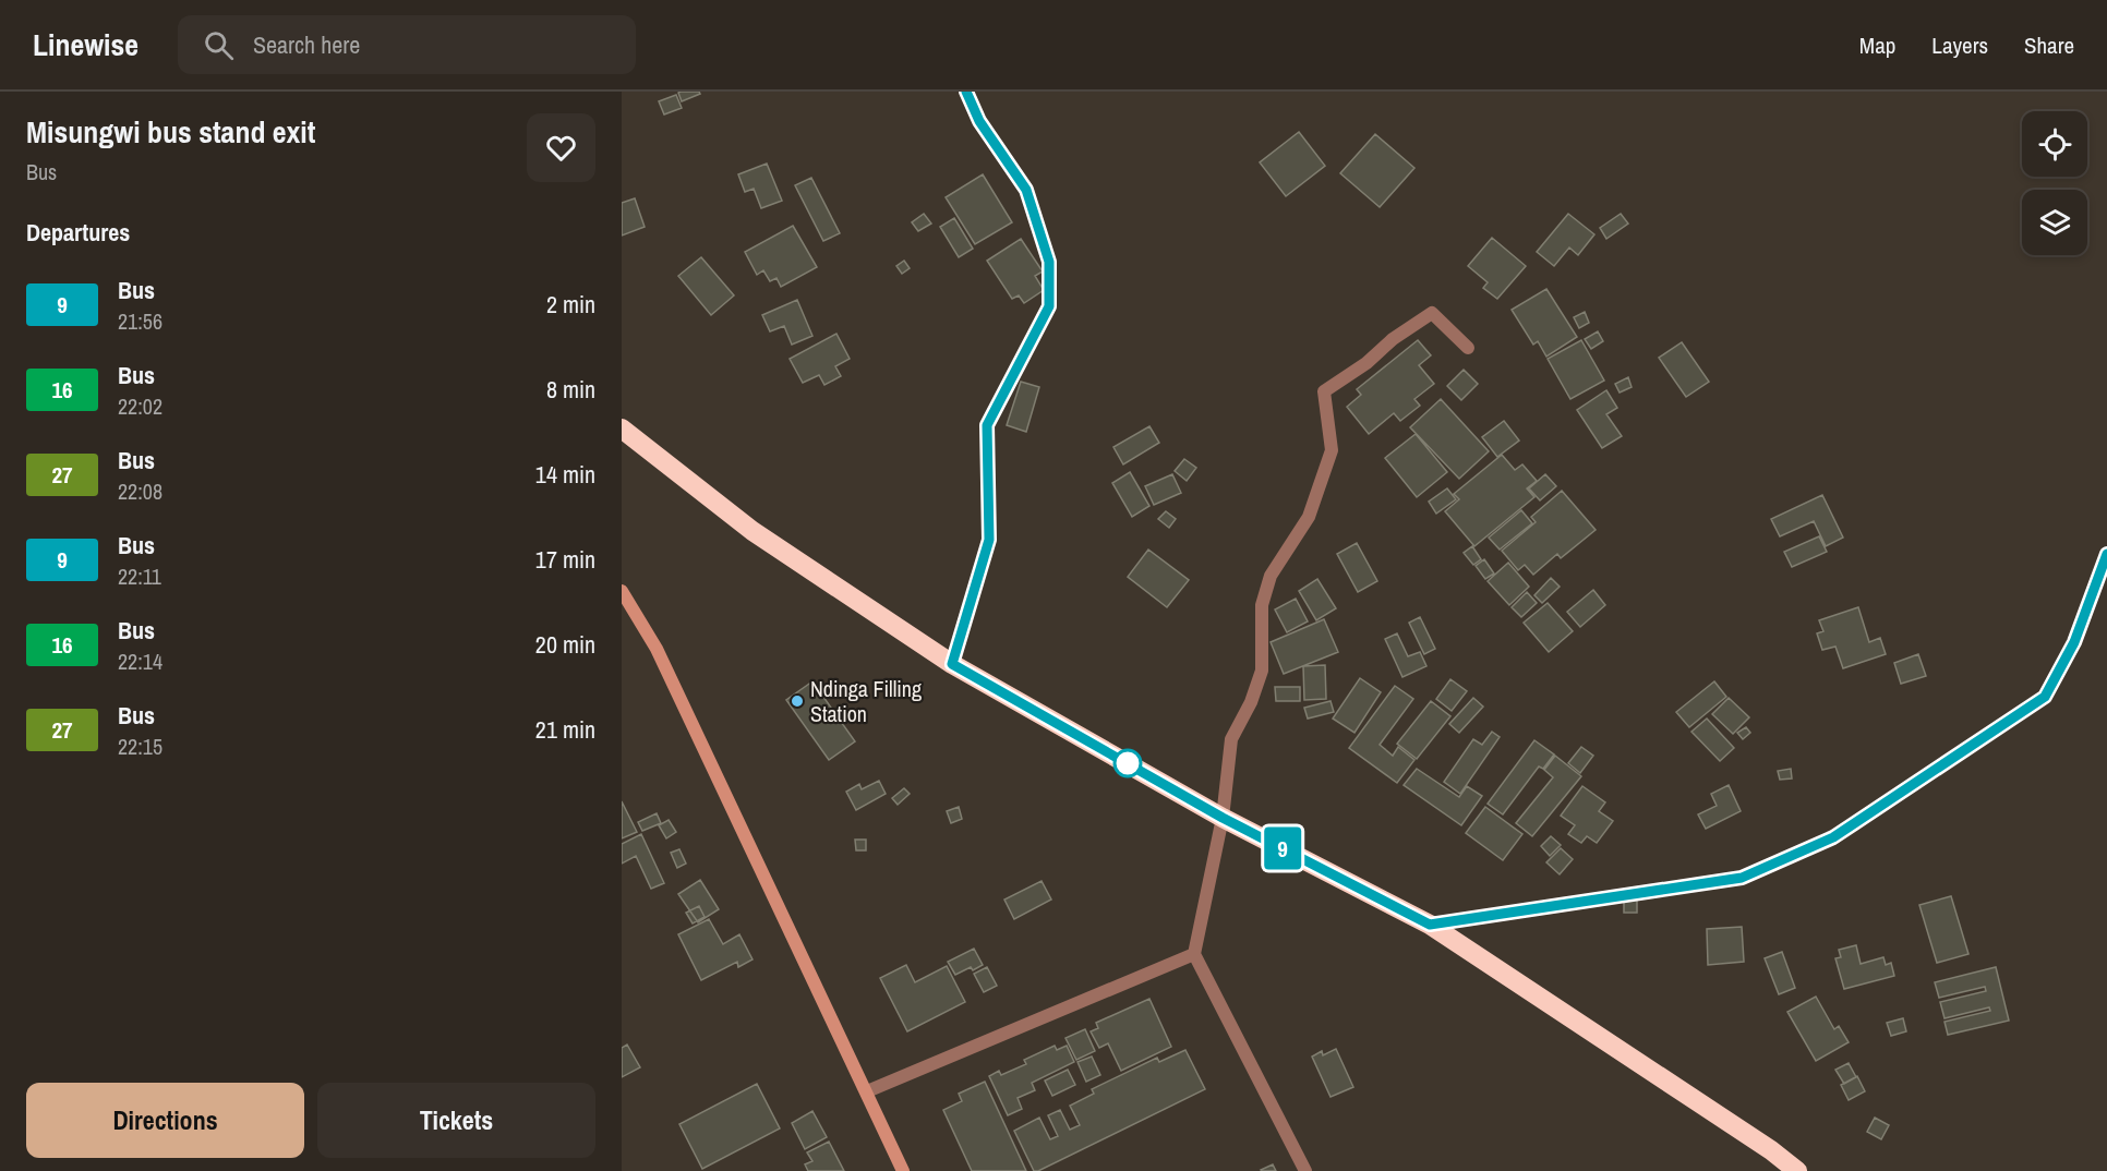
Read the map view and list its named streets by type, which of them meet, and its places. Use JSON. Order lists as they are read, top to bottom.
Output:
{
  "places": ["Ndinga Filling Station"],
  "lines": ["bus line 9"],
  "page": {
    "header": "Linewise",
    "search": "Search here",
    "nav": ["Map", "Layers", "Share"],
    "heading": [
      ["Misungwi bus stand exit", "Bus"],
      "Departures"
    ],
    "on_map": "9",
    "list": [
      {
        "mark": "9",
        "name": "Bus",
        "note": "21:56",
        "value": "2 min"
      },
      {
        "mark": "16",
        "name": "Bus",
        "note": "22:02",
        "value": "8 min"
      },
      {
        "mark": "27",
        "name": "Bus",
        "note": "22:08",
        "value": "14 min"
      },
      {
        "mark": "9",
        "name": "Bus",
        "note": "22:11",
        "value": "17 min"
      },
      {
        "mark": "16",
        "name": "Bus",
        "note": "22:14",
        "value": "20 min"
      },
      {
        "mark": "27",
        "name": "Bus",
        "note": "22:15",
        "value": "21 min"
      }
    ],
    "buttons": ["Directions", "Tickets"]
  }
}
